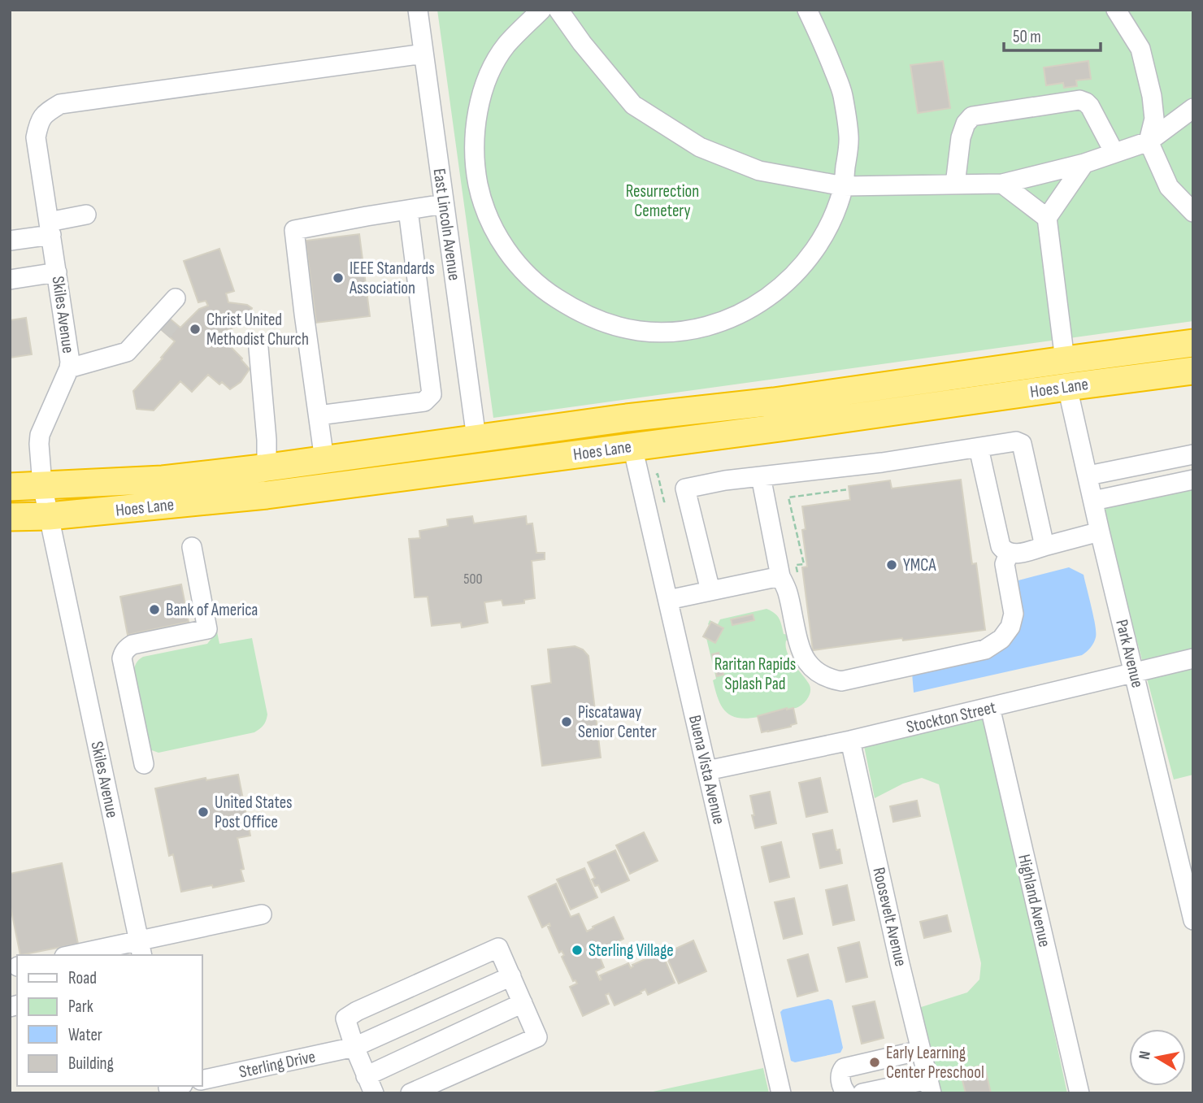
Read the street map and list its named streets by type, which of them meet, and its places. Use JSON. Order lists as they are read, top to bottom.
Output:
{
  "streets": {
    "highway": ["Hoes Lane"],
    "street": [
      "East Lincoln Avenue",
      "Skiles Avenue",
      "Park Avenue",
      "Stockton Street",
      "Buena Vista Avenue",
      "Highland Avenue",
      "Roosevelt Avenue",
      "Sterling Drive"
    ]
  },
  "crossings": [
    ["East Lincoln Avenue", "Skiles Avenue"],
    ["East Lincoln Avenue", "Hoes Lane"],
    ["Skiles Avenue", "Hoes Lane"],
    ["Hoes Lane", "Park Avenue"],
    ["Hoes Lane", "Buena Vista Avenue"],
    ["Park Avenue", "Stockton Street"],
    ["Stockton Street", "Buena Vista Avenue"],
    ["Stockton Street", "Highland Avenue"],
    ["Stockton Street", "Roosevelt Avenue"]
  ],
  "parks": ["Resurrection Cemetery", "Raritan Rapids Splash Pad"],
  "places": [
    "IEEE Standards Association",
    "Christ United Methodist Church",
    "YMCA",
    "Bank of America",
    "Piscataway Senior Center",
    "United States Post Office",
    "Sterling Village",
    "Early Learning Center Preschool"
  ],
  "house_numbers": ["500"],
  "legend": [
    "Road",
    "Park",
    "Water",
    "Building"
  ],
  "scale_bar": "50 m",
  "north": "left"
}
